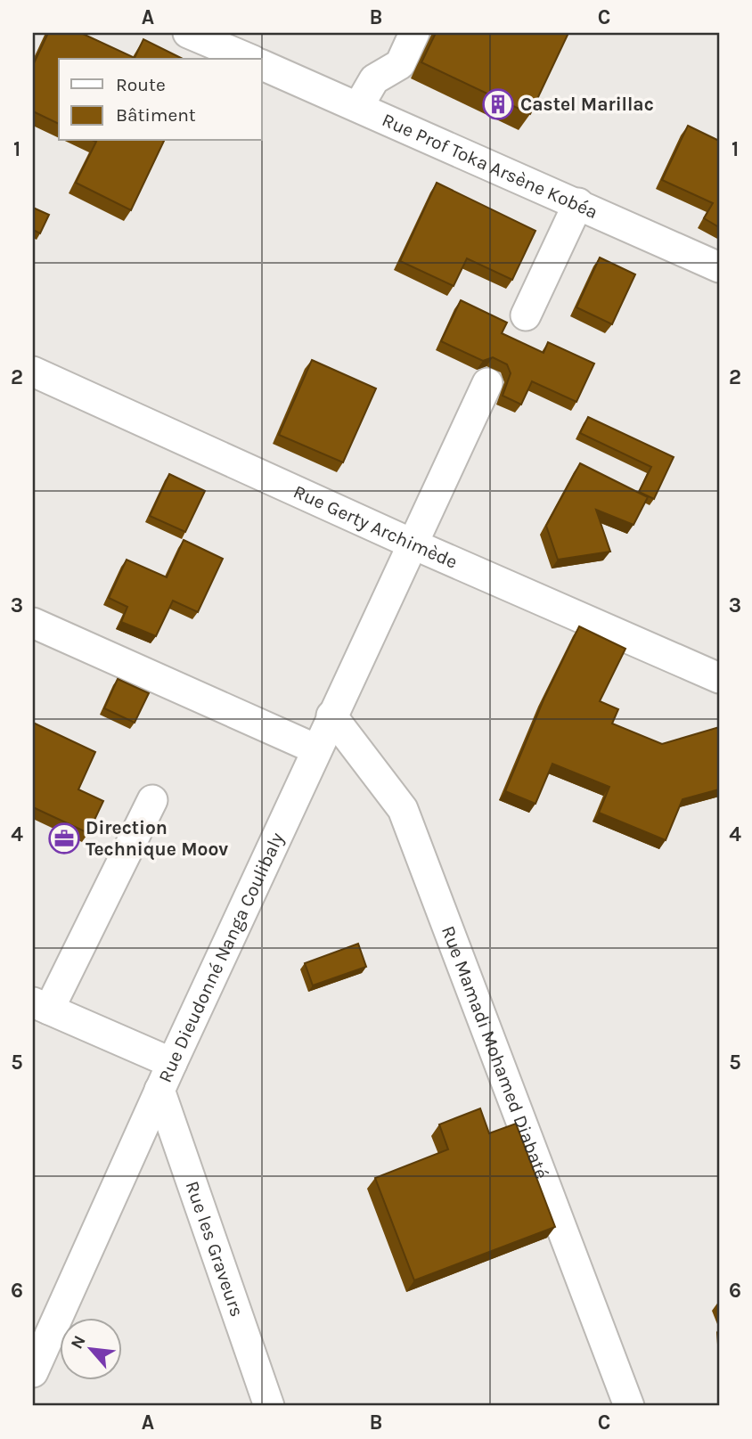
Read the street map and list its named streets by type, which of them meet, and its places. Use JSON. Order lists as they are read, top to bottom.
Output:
{
  "streets": {
    "street": [
      "Rue Prof Toka Arsène Kobéa",
      "Rue Gerty Archimède",
      "Rue Dieudonné Nanga Coulibaly",
      "Rue Mamadi Mohamed Diabaté",
      "Rue les Graveurs"
    ]
  },
  "crossings": [
    ["Rue Gerty Archimède", "Rue Dieudonné Nanga Coulibaly"],
    ["Rue Dieudonné Nanga Coulibaly", "Rue Mamadi Mohamed Diabaté"],
    ["Rue Dieudonné Nanga Coulibaly", "Rue les Graveurs"]
  ],
  "places": {
    "building": ["Castel Marillac"],
    "office": ["Direction Technique Moov"]
  },
  "legend": ["Route", "Bâtiment"],
  "north": "top left",
  "grid": {
    "columns": ["A", "B", "C"],
    "rows": [
      "1",
      "2",
      "3",
      "4",
      "5",
      "6"
    ]
  }
}
